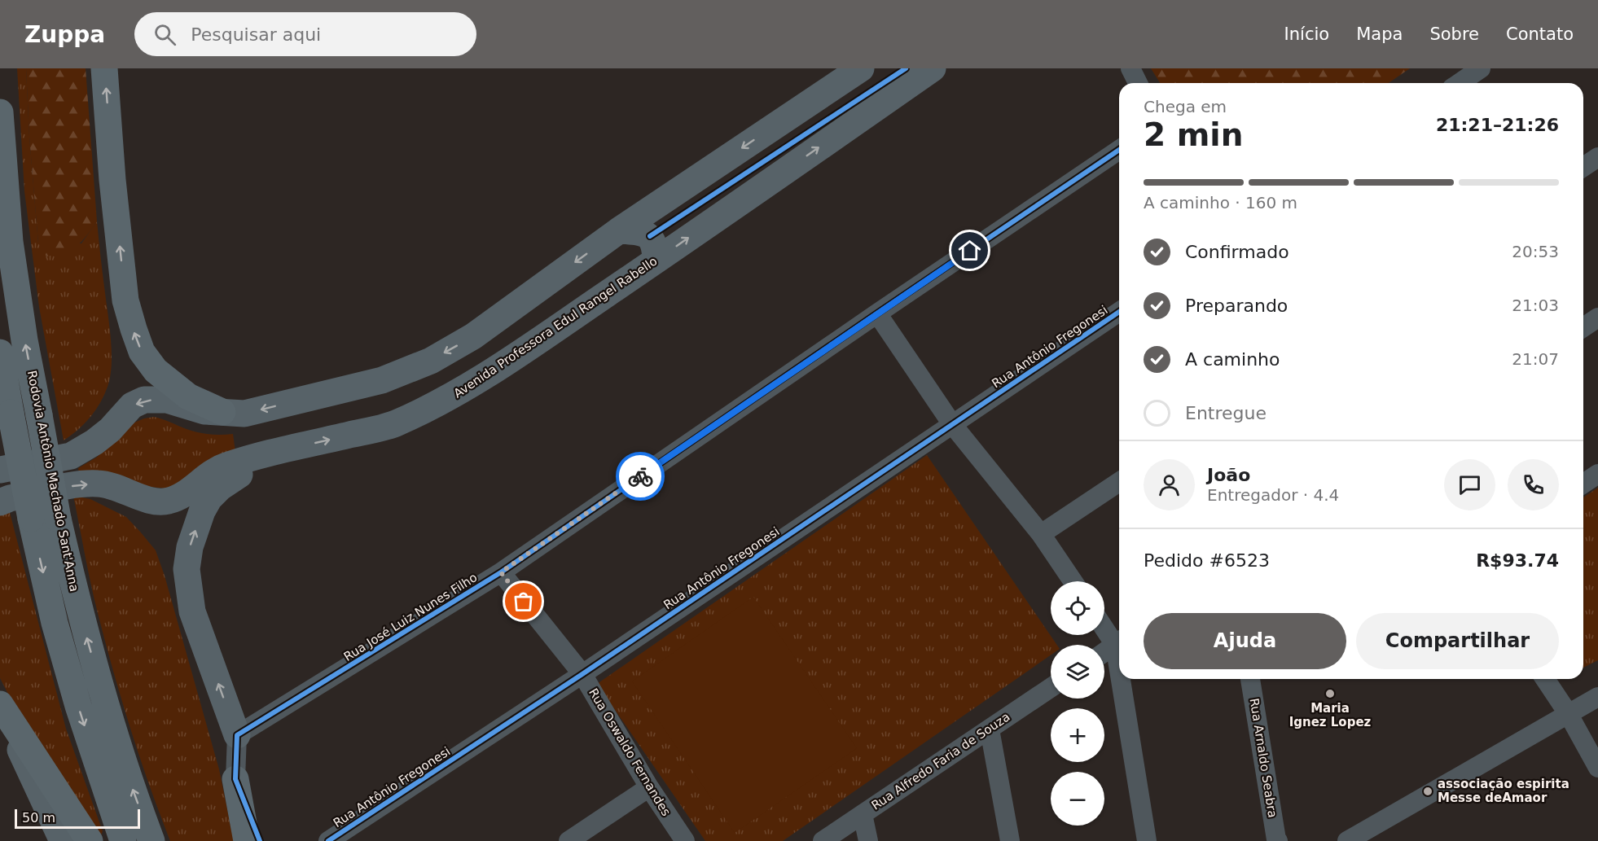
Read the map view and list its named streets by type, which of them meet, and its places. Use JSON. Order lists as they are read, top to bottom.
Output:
{
  "streets": {
    "highway": ["Rodovia Antônio Machado Sant'Anna"],
    "main road": ["Avenida Professora Edul Rangel Rabello"],
    "street": [
      "Rua Antônio Fregonesi",
      "Rua José Luiz Nunes Filho",
      "Rua Oswaldo Fernandes",
      "Rua Arnaldo Seabra",
      "Rua Alfredo Faria de Souza"
    ]
  },
  "crossings": [
    ["Rua Antônio Fregonesi", "Rua Oswaldo Fernandes"],
    ["Rua José Luiz Nunes Filho", "Rua Oswaldo Fernandes"]
  ],
  "places": ["Maria Ignez Lopez", "associação espirita Messe deAmaor"],
  "scale_bar": "50 m",
  "page": {
    "header": "Zuppa",
    "search": "Pesquisar aqui",
    "nav": [
      "Início",
      "Mapa",
      "Sobre",
      "Contato"
    ],
    "heading": ["2 min", "Chega em", "21:21–21:26"],
    "panel": [
      "João",
      "Entregador · 4.4",
      "Pedido #6523",
      "R$93.74"
    ],
    "bar": "A caminho · 160 m",
    "list": [
      ["Confirmado", "20:53"],
      ["Preparando", "21:03"],
      ["A caminho", "21:07"],
      "Entregue"
    ],
    "map_buttons": ["+", "−"],
    "buttons": ["Ajuda", "Compartilhar"],
    "scale": "50 m"
  }
}
